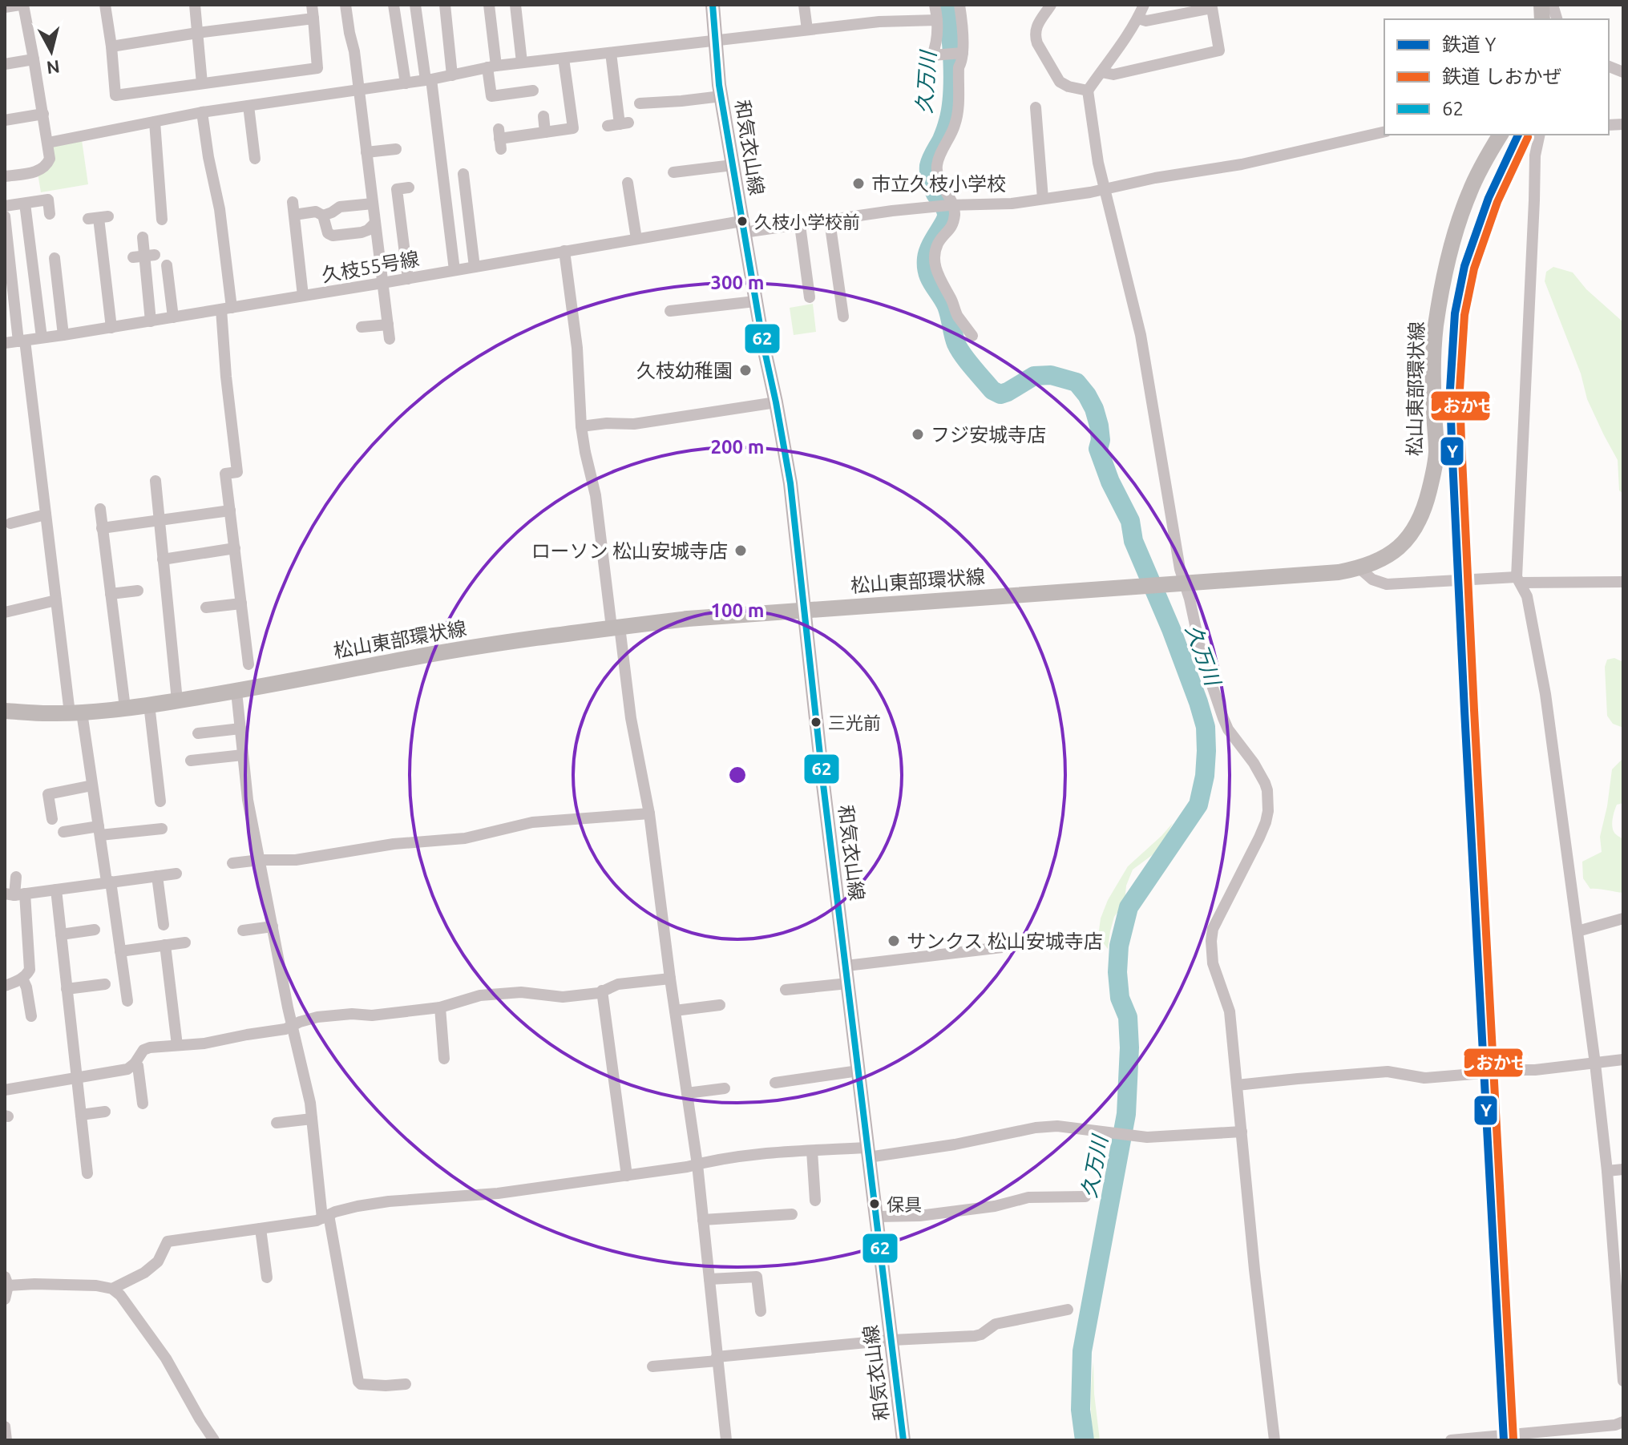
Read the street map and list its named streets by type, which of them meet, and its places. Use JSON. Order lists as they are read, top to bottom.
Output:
{
  "streets": {
    "main road": ["和気衣山線", "松山東部環状線"],
    "street": ["久枝55号線"]
  },
  "crossings": [
    ["和気衣山線", "久枝55号線"],
    ["和気衣山線", "松山東部環状線"]
  ],
  "water": ["久万川"],
  "places": [
    "市立久枝小学校",
    "久枝小学校前",
    "久枝幼稚園",
    "フジ安城寺店",
    "ローソン 松山安城寺店",
    "三光前",
    "サンクス 松山安城寺店",
    "保具"
  ],
  "lines": ["transit line 62", "rail line Y", "rail line しおかぜ"],
  "legend": ["鉄道 Y", "鉄道 しおかぜ", "62"],
  "north": "bottom",
  "rings": ["300 m", "200 m", "100 m"]
}
